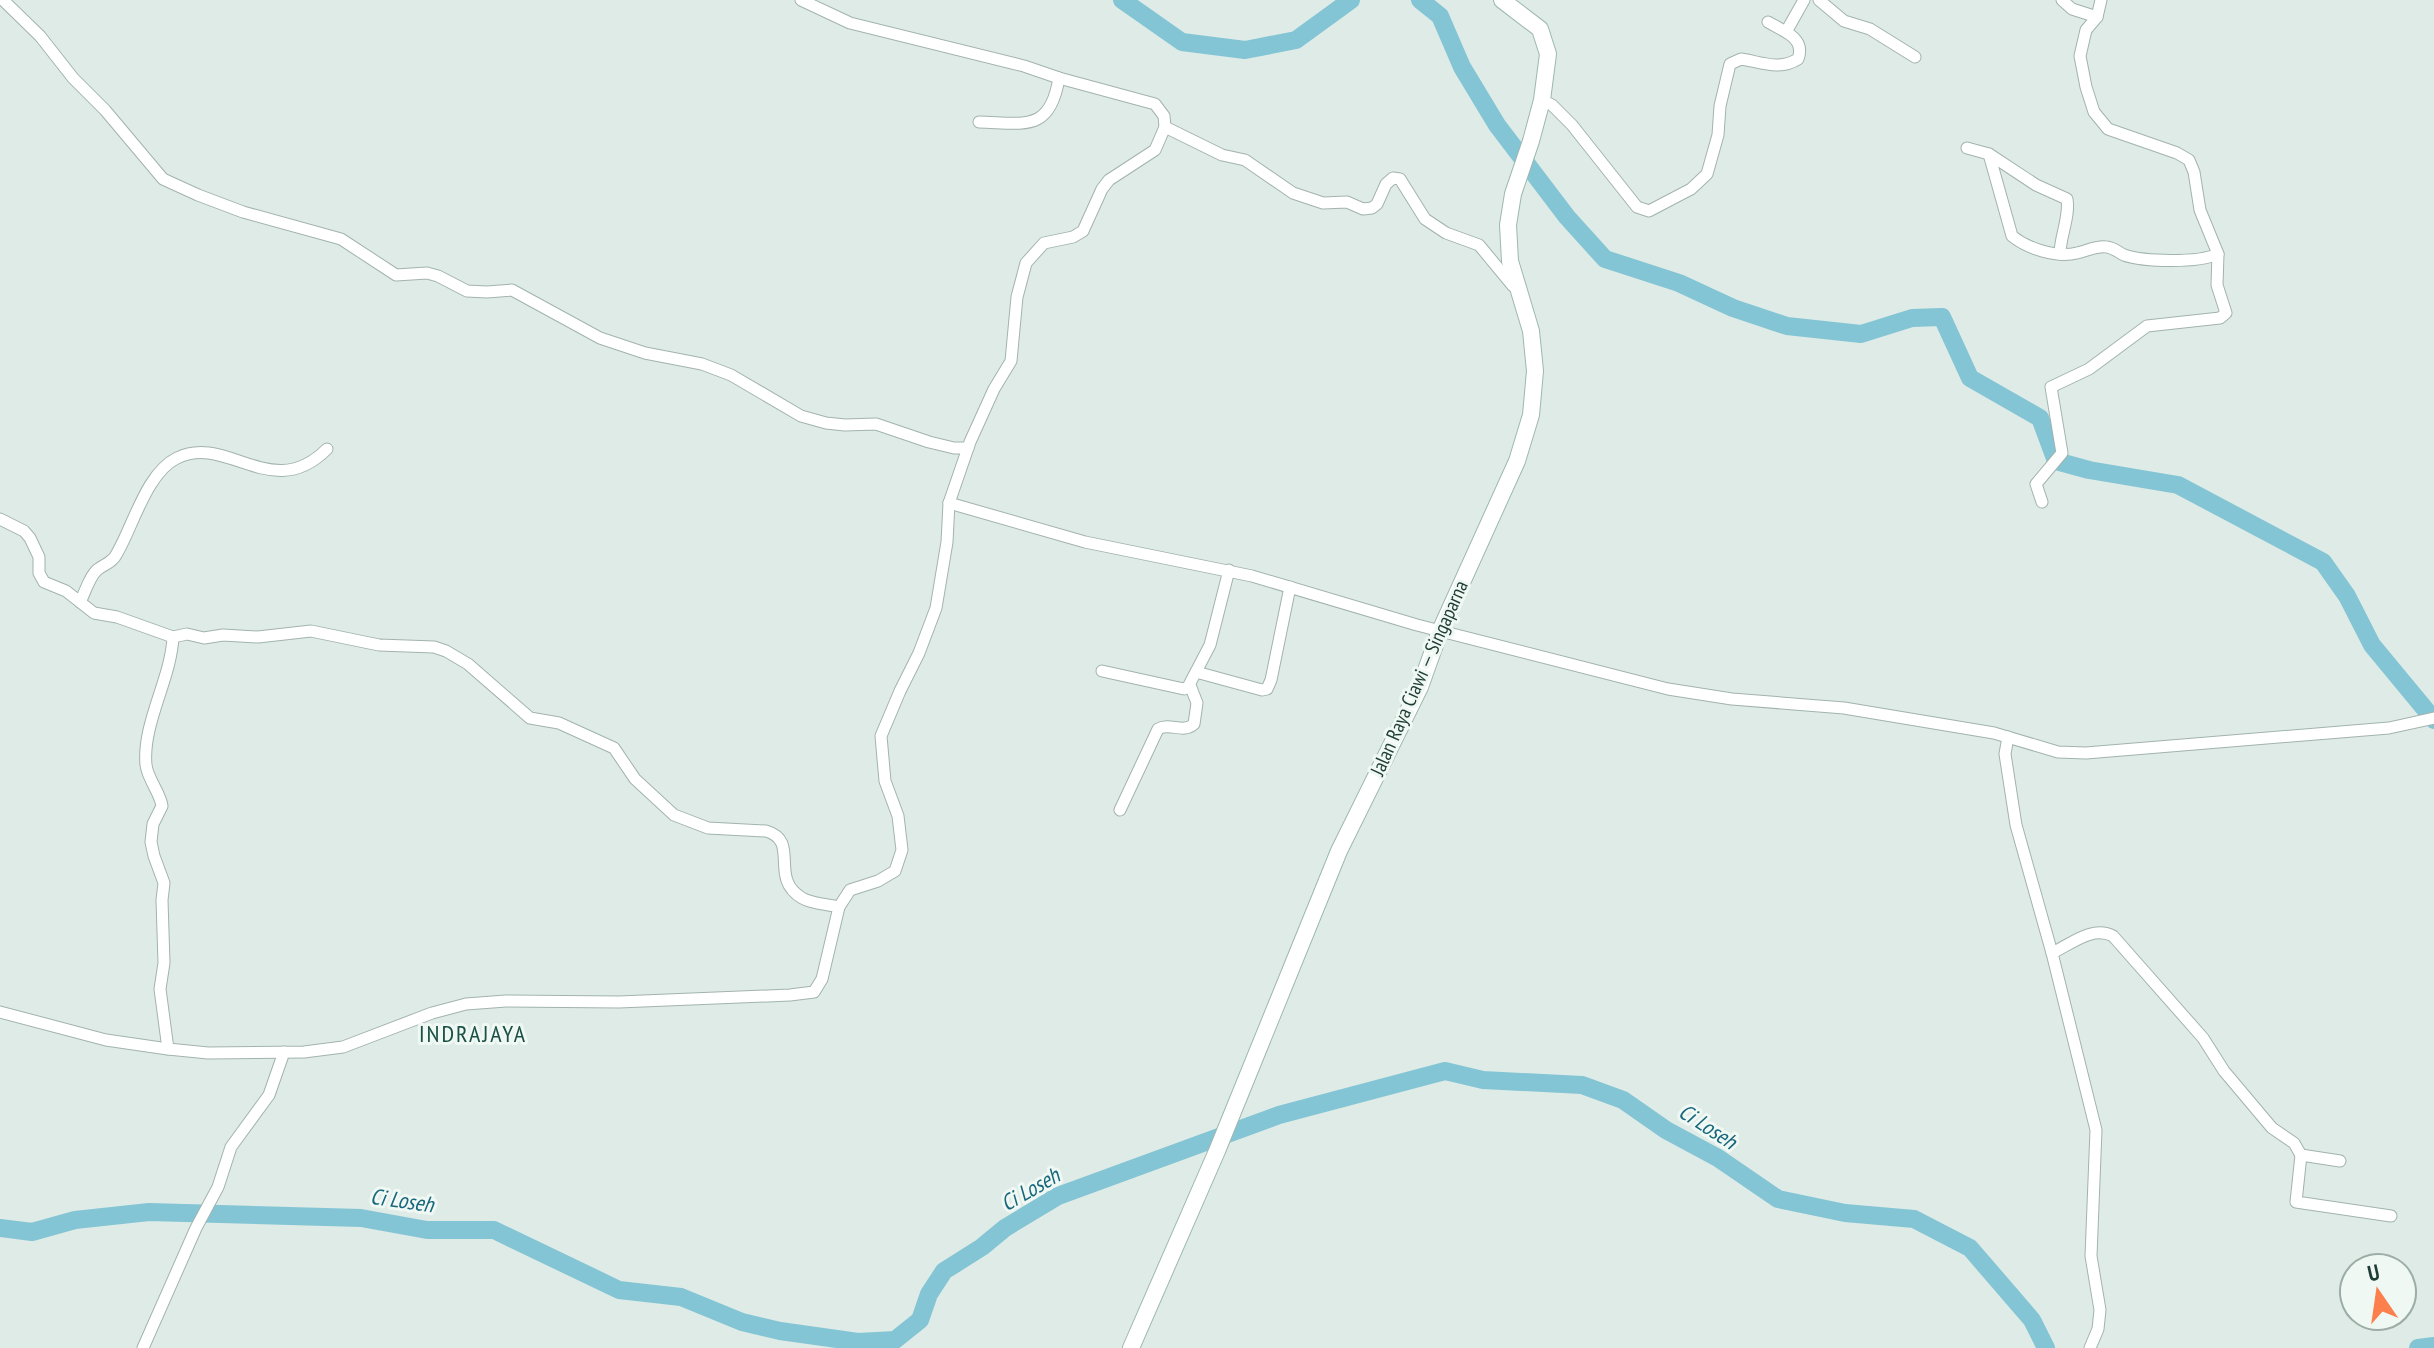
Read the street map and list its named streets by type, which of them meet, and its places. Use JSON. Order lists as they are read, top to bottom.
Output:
{
  "streets": {
    "main road": ["Jalan Raya Ciawi — Singaparna"]
  },
  "districts": ["INDRAJAYA"],
  "water": ["Ci Loseh"],
  "north": "top"
}
